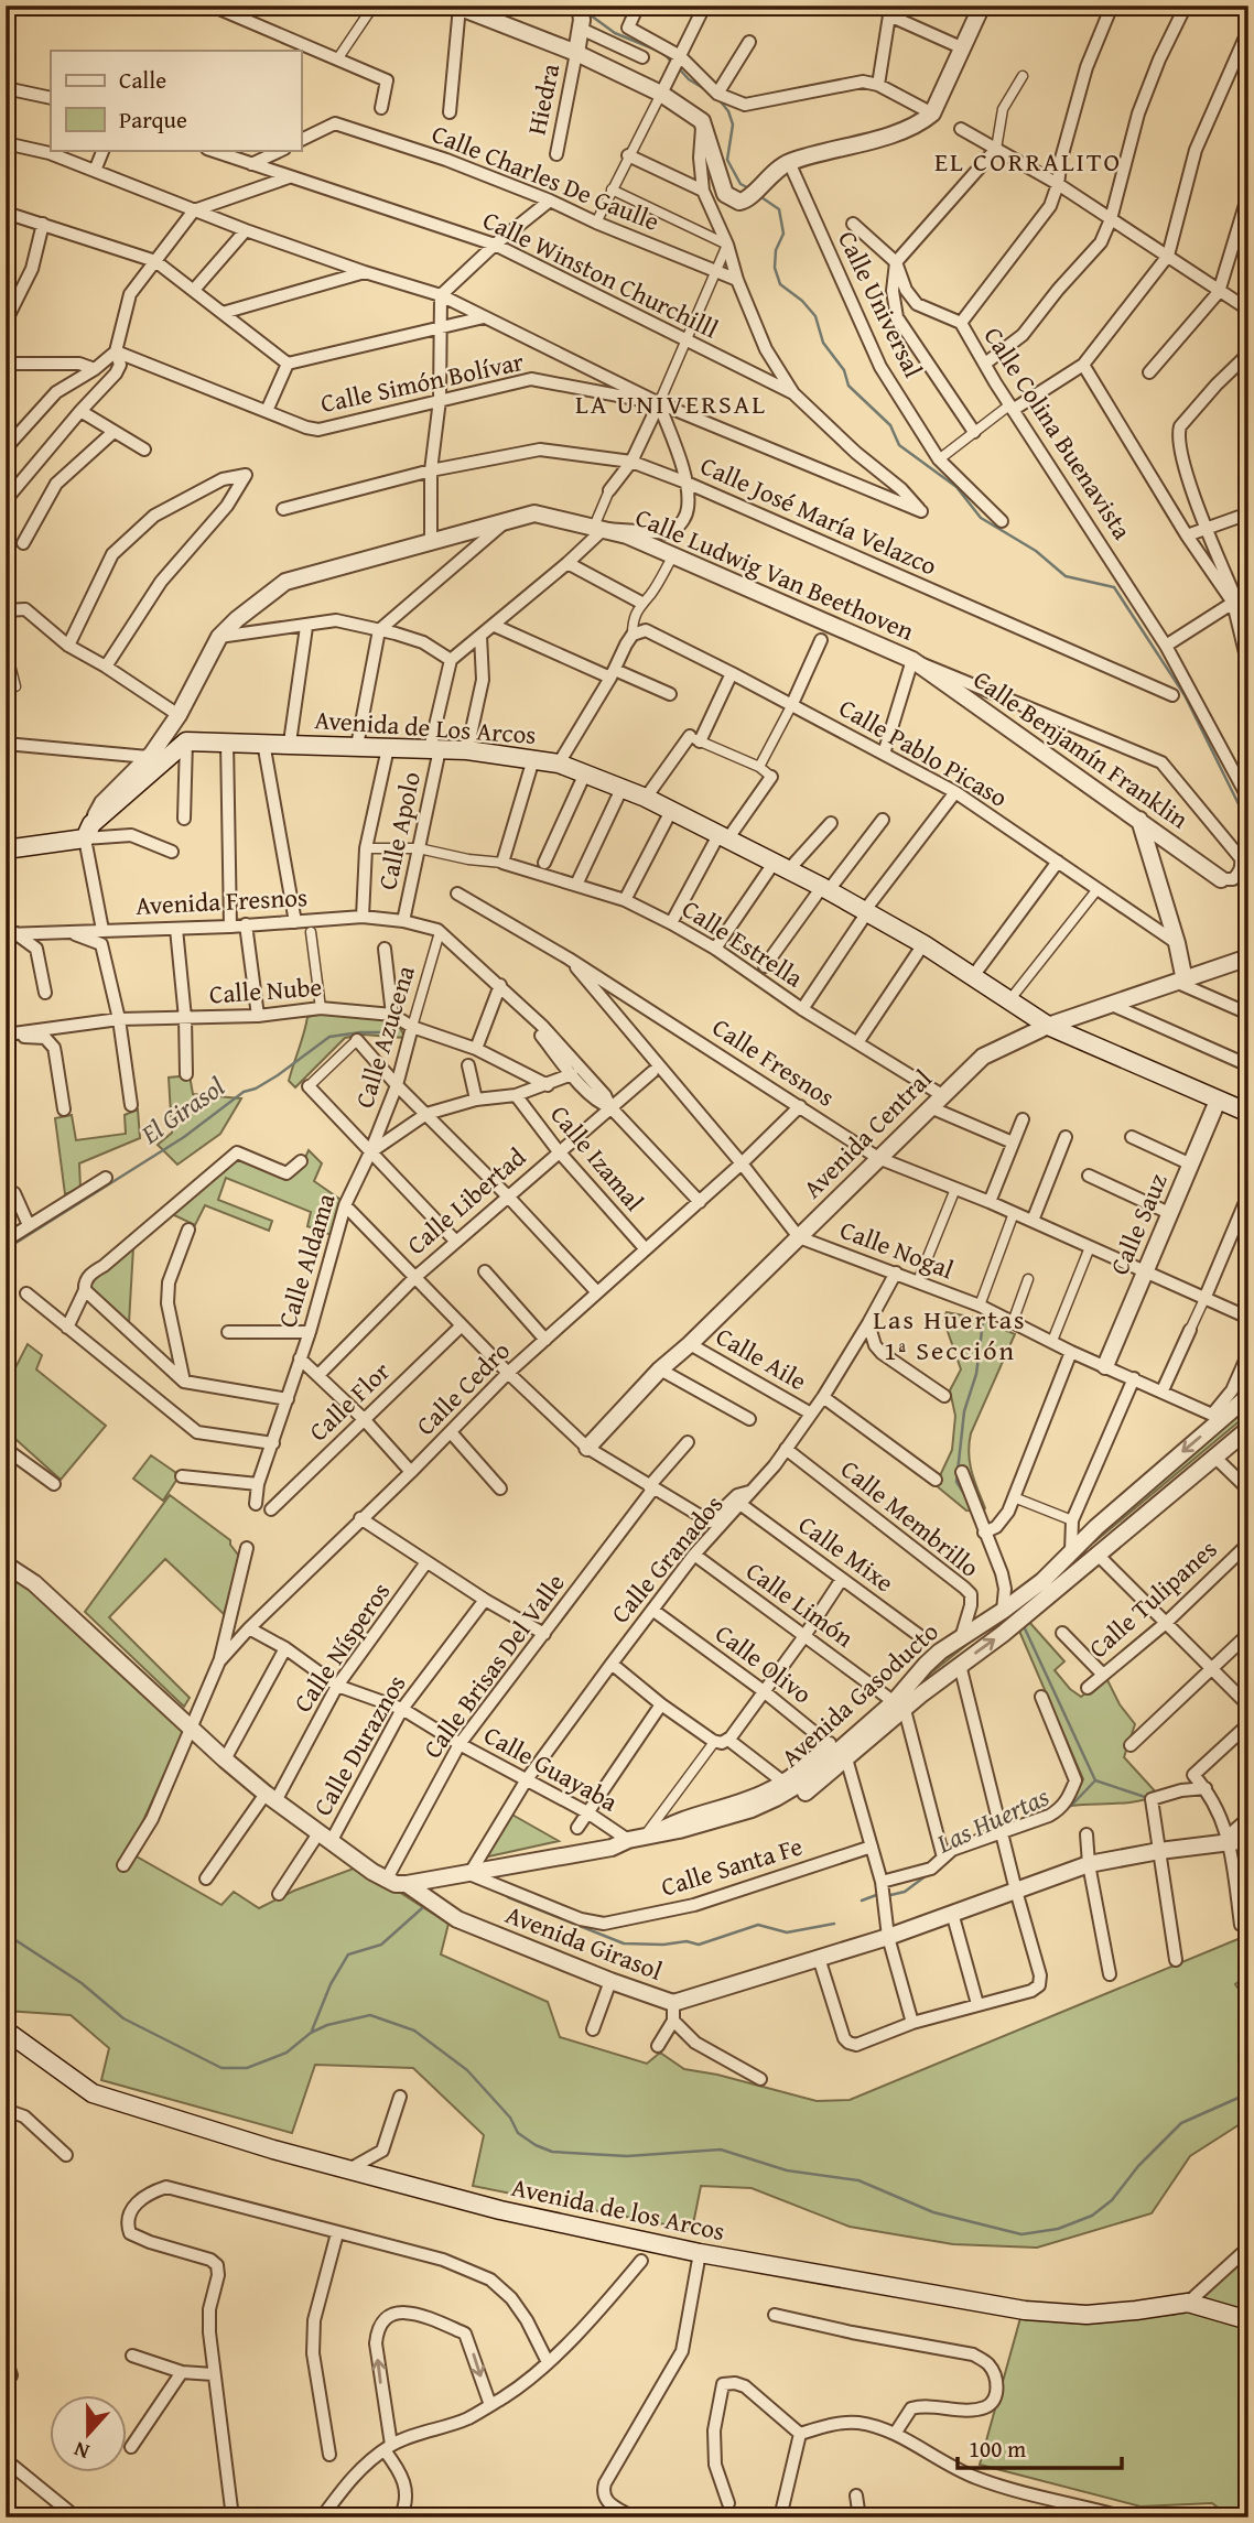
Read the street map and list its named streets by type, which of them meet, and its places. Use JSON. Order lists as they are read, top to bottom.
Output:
{
  "streets": {
    "main road": ["Avenida de Los Arcos", "Avenida de los Arcos"],
    "street": [
      "Hiedra",
      "Calle Charles De Gaulle",
      "Calle Winston Churchilll",
      "Calle Universal",
      "Calle Simón Bolívar",
      "Calle Colina Buenavista",
      "Calle José María Velazco",
      "Calle Ludwig Van Beethoven",
      "Calle Benjamín Franklin",
      "Calle Pablo Picaso",
      "Calle Apolo",
      "Avenida Fresnos",
      "Calle Estrella",
      "Calle Nube",
      "Calle Azucena",
      "Calle Fresnos",
      "Avenida Central",
      "Calle Izamal",
      "Calle Libertad",
      "Calle Sauz",
      "Calle Nogal",
      "Calle Aldama",
      "Calle Aile",
      "Calle Cedro",
      "Calle Flor",
      "Calle Membrillo",
      "Calle Mixe",
      "Calle Granados",
      "Calle Tulipanes",
      "Calle Limón",
      "Calle Nísperos",
      "Calle Olivo",
      "Calle Brisas Del Valle",
      "Avenida Gasoducto",
      "Calle Duraznos",
      "Calle Guayaba",
      "Calle Santa Fe",
      "Avenida Girasol"
    ]
  },
  "crossings": [
    ["Calle Ludwig Van Beethoven", "Calle Benjamín Franklin"],
    ["Avenida de Los Arcos", "Calle Apolo"],
    ["Avenida de Los Arcos", "Avenida Central"],
    ["Avenida de Los Arcos", "Calle Sauz"],
    ["Calle Apolo", "Avenida Fresnos"],
    ["Avenida Fresnos", "Calle Azucena"],
    ["Calle Estrella", "Avenida Central"],
    ["Calle Nube", "Calle Azucena"],
    ["Calle Nube", "Calle Aldama"],
    ["Calle Azucena", "Calle Aldama"],
    ["Calle Fresnos", "Avenida Central"],
    ["Calle Fresnos", "Calle Sauz"],
    ["Calle Fresnos", "Calle Nogal"],
    ["Calle Fresnos", "Calle Cedro"],
    ["Avenida Central", "Calle Nogal"],
    ["Avenida Central", "Calle Aile"],
    ["Calle Izamal", "Calle Libertad"],
    ["Calle Izamal", "Calle Aldama"],
    ["Calle Izamal", "Calle Cedro"],
    ["Calle Sauz", "Calle Nogal"],
    ["Calle Nogal", "Calle Cedro"],
    ["Calle Nogal", "Calle Granados"],
    ["Calle Nogal", "Avenida Gasoducto"],
    ["Calle Aile", "Calle Granados"],
    ["Calle Cedro", "Calle Guayaba"],
    ["Calle Cedro", "Avenida Girasol"],
    ["Calle Membrillo", "Calle Granados"],
    ["Calle Membrillo", "Avenida Gasoducto"],
    ["Calle Mixe", "Calle Granados"],
    ["Calle Granados", "Calle Limón"],
    ["Calle Granados", "Calle Olivo"],
    ["Calle Granados", "Avenida Gasoducto"],
    ["Calle Granados", "Calle Guayaba"],
    ["Calle Granados", "Calle Santa Fe"],
    ["Calle Limón", "Avenida Gasoducto"],
    ["Calle Nísperos", "Calle Guayaba"],
    ["Calle Nísperos", "Avenida Girasol"],
    ["Calle Olivo", "Avenida Gasoducto"],
    ["Calle Brisas Del Valle", "Calle Guayaba"],
    ["Calle Brisas Del Valle", "Avenida Girasol"],
    ["Avenida Gasoducto", "Calle Guayaba"],
    ["Avenida Gasoducto", "Calle Santa Fe"],
    ["Avenida Gasoducto", "Avenida Girasol"],
    ["Calle Duraznos", "Calle Guayaba"],
    ["Calle Duraznos", "Avenida Girasol"]
  ],
  "districts": ["EL CORRALITO", "LA UNIVERSAL", "Las Huertas 1ª Sección"],
  "water": ["El Girasol", "Las Huertas"],
  "legend": ["Calle", "Parque"],
  "scale_bar": "100 m",
  "north": "bottom"
}
